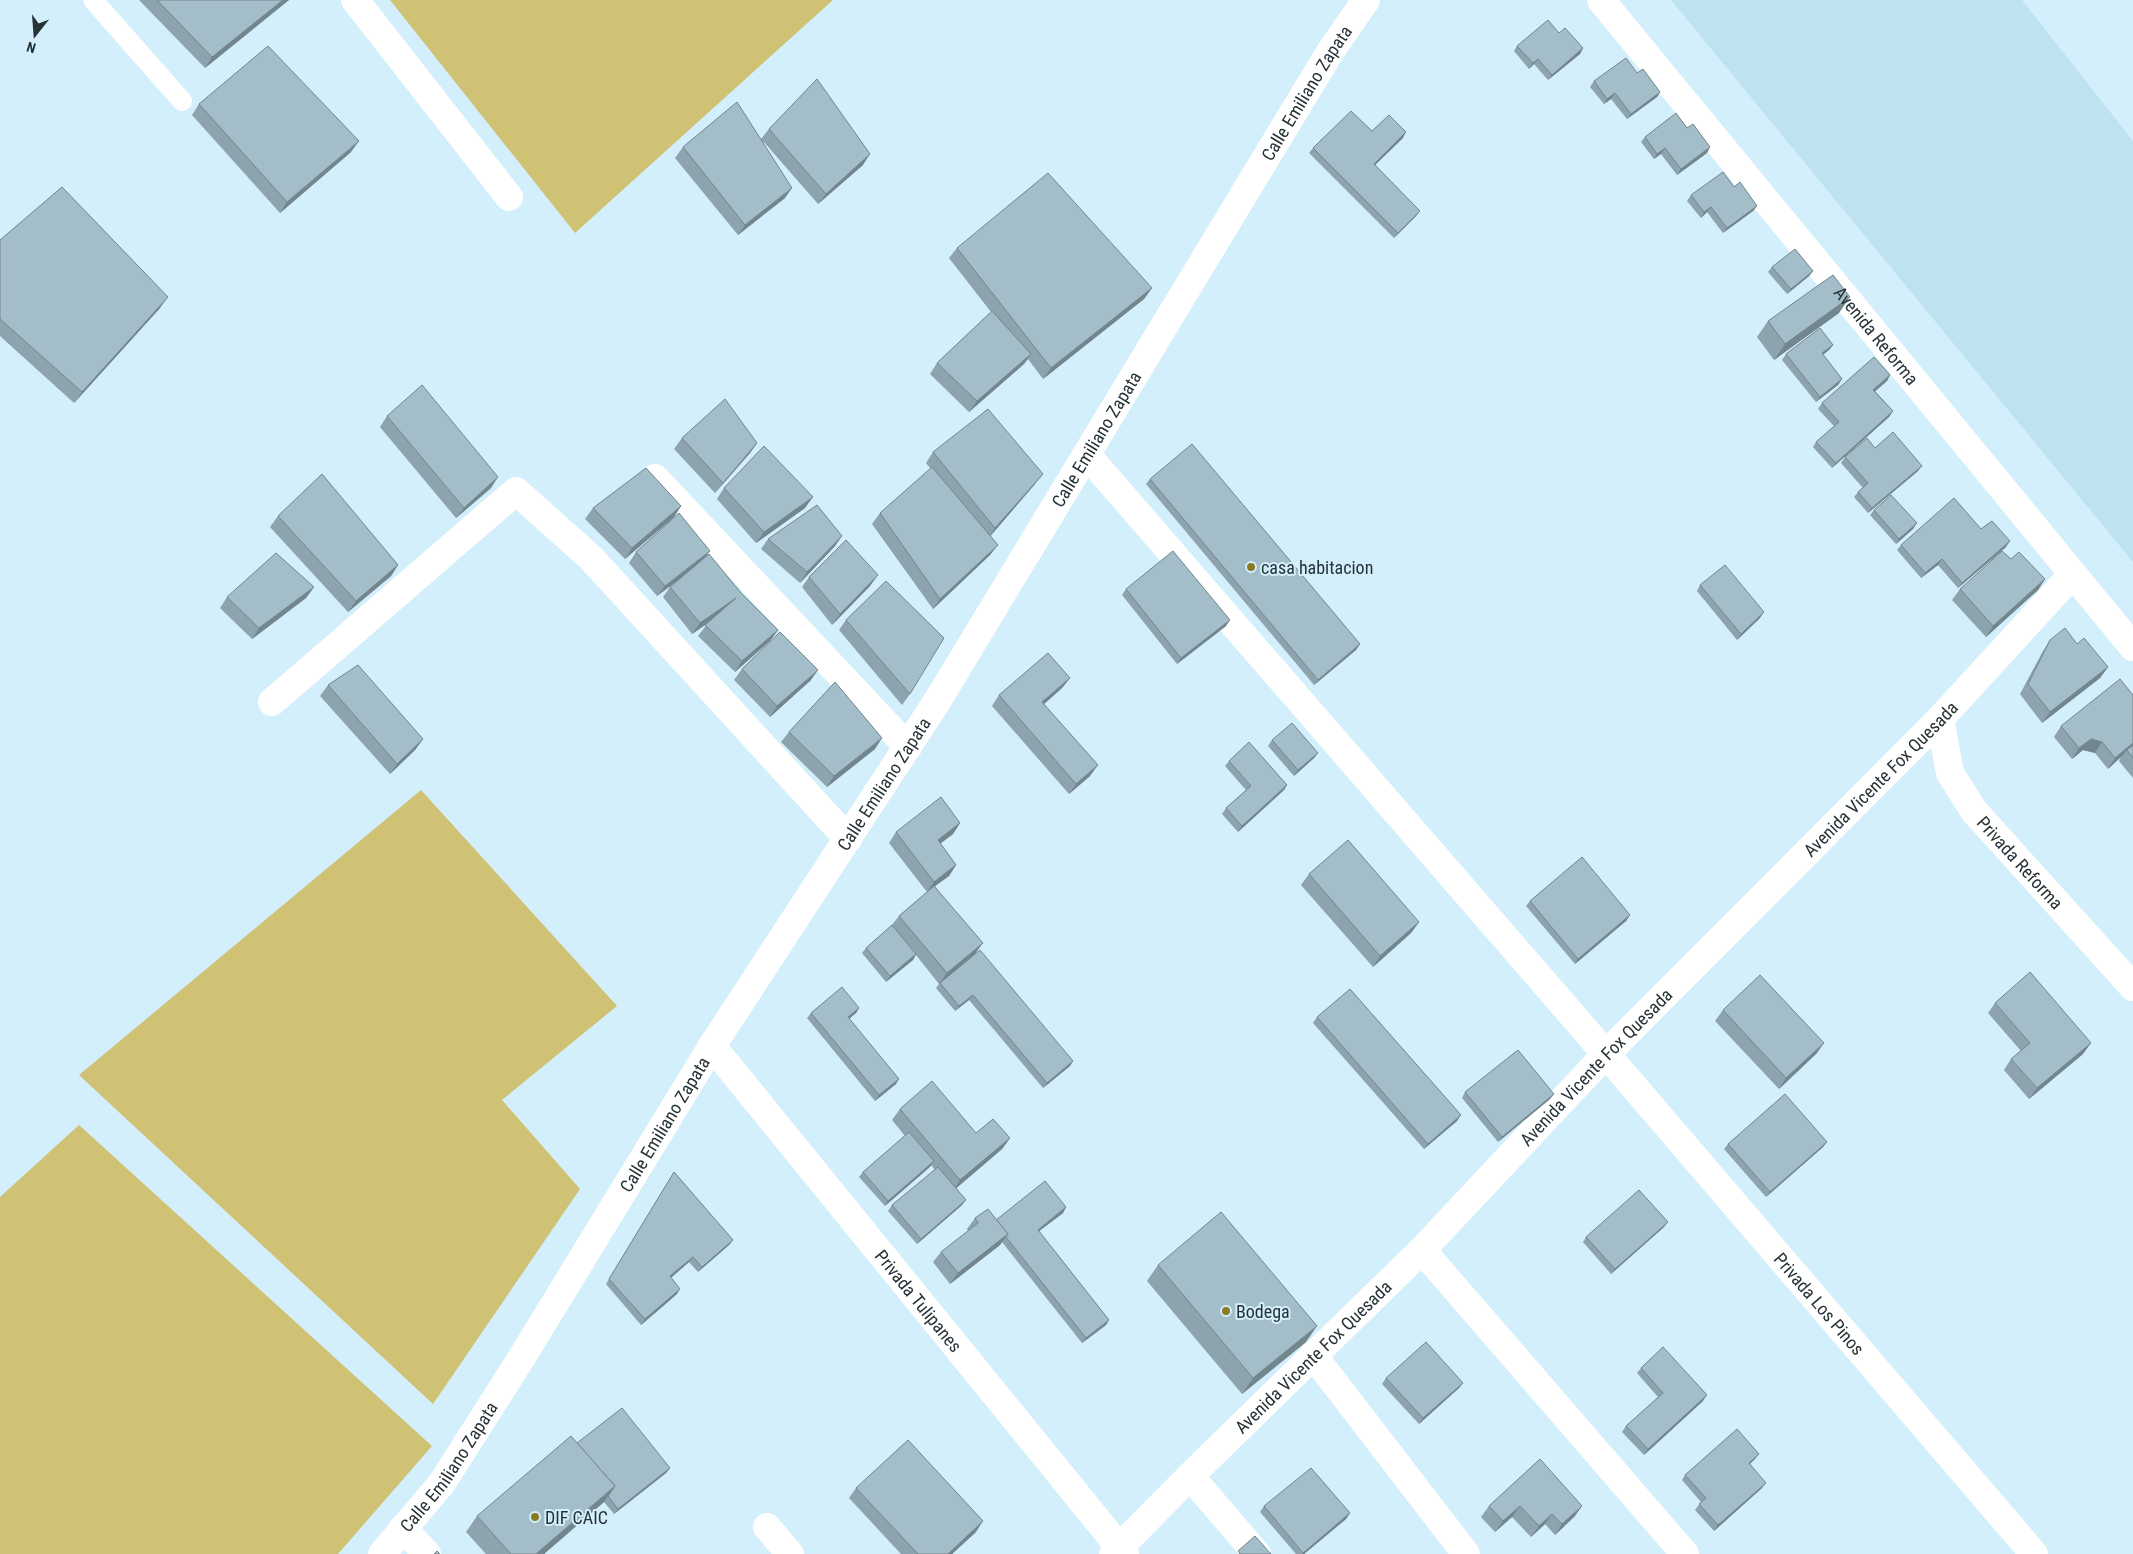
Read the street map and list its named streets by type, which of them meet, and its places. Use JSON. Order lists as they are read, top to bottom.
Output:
{
  "streets": {
    "street": [
      "Calle Emiliano Zapata",
      "Avenida Reforma",
      "Avenida Vicente Fox Quesada",
      "Privada Reforma",
      "Privada Tulipanes",
      "Privada Los Pinos"
    ]
  },
  "crossings": [
    ["Calle Emiliano Zapata", "Privada Tulipanes"],
    ["Calle Emiliano Zapata", "Privada Los Pinos"],
    ["Avenida Reforma", "Avenida Vicente Fox Quesada"],
    ["Avenida Vicente Fox Quesada", "Privada Reforma"],
    ["Avenida Vicente Fox Quesada", "Privada Tulipanes"],
    ["Avenida Vicente Fox Quesada", "Privada Los Pinos"]
  ],
  "places": ["casa habitacion", "Bodega", "DIF CAIC"],
  "north": "bottom"
}
